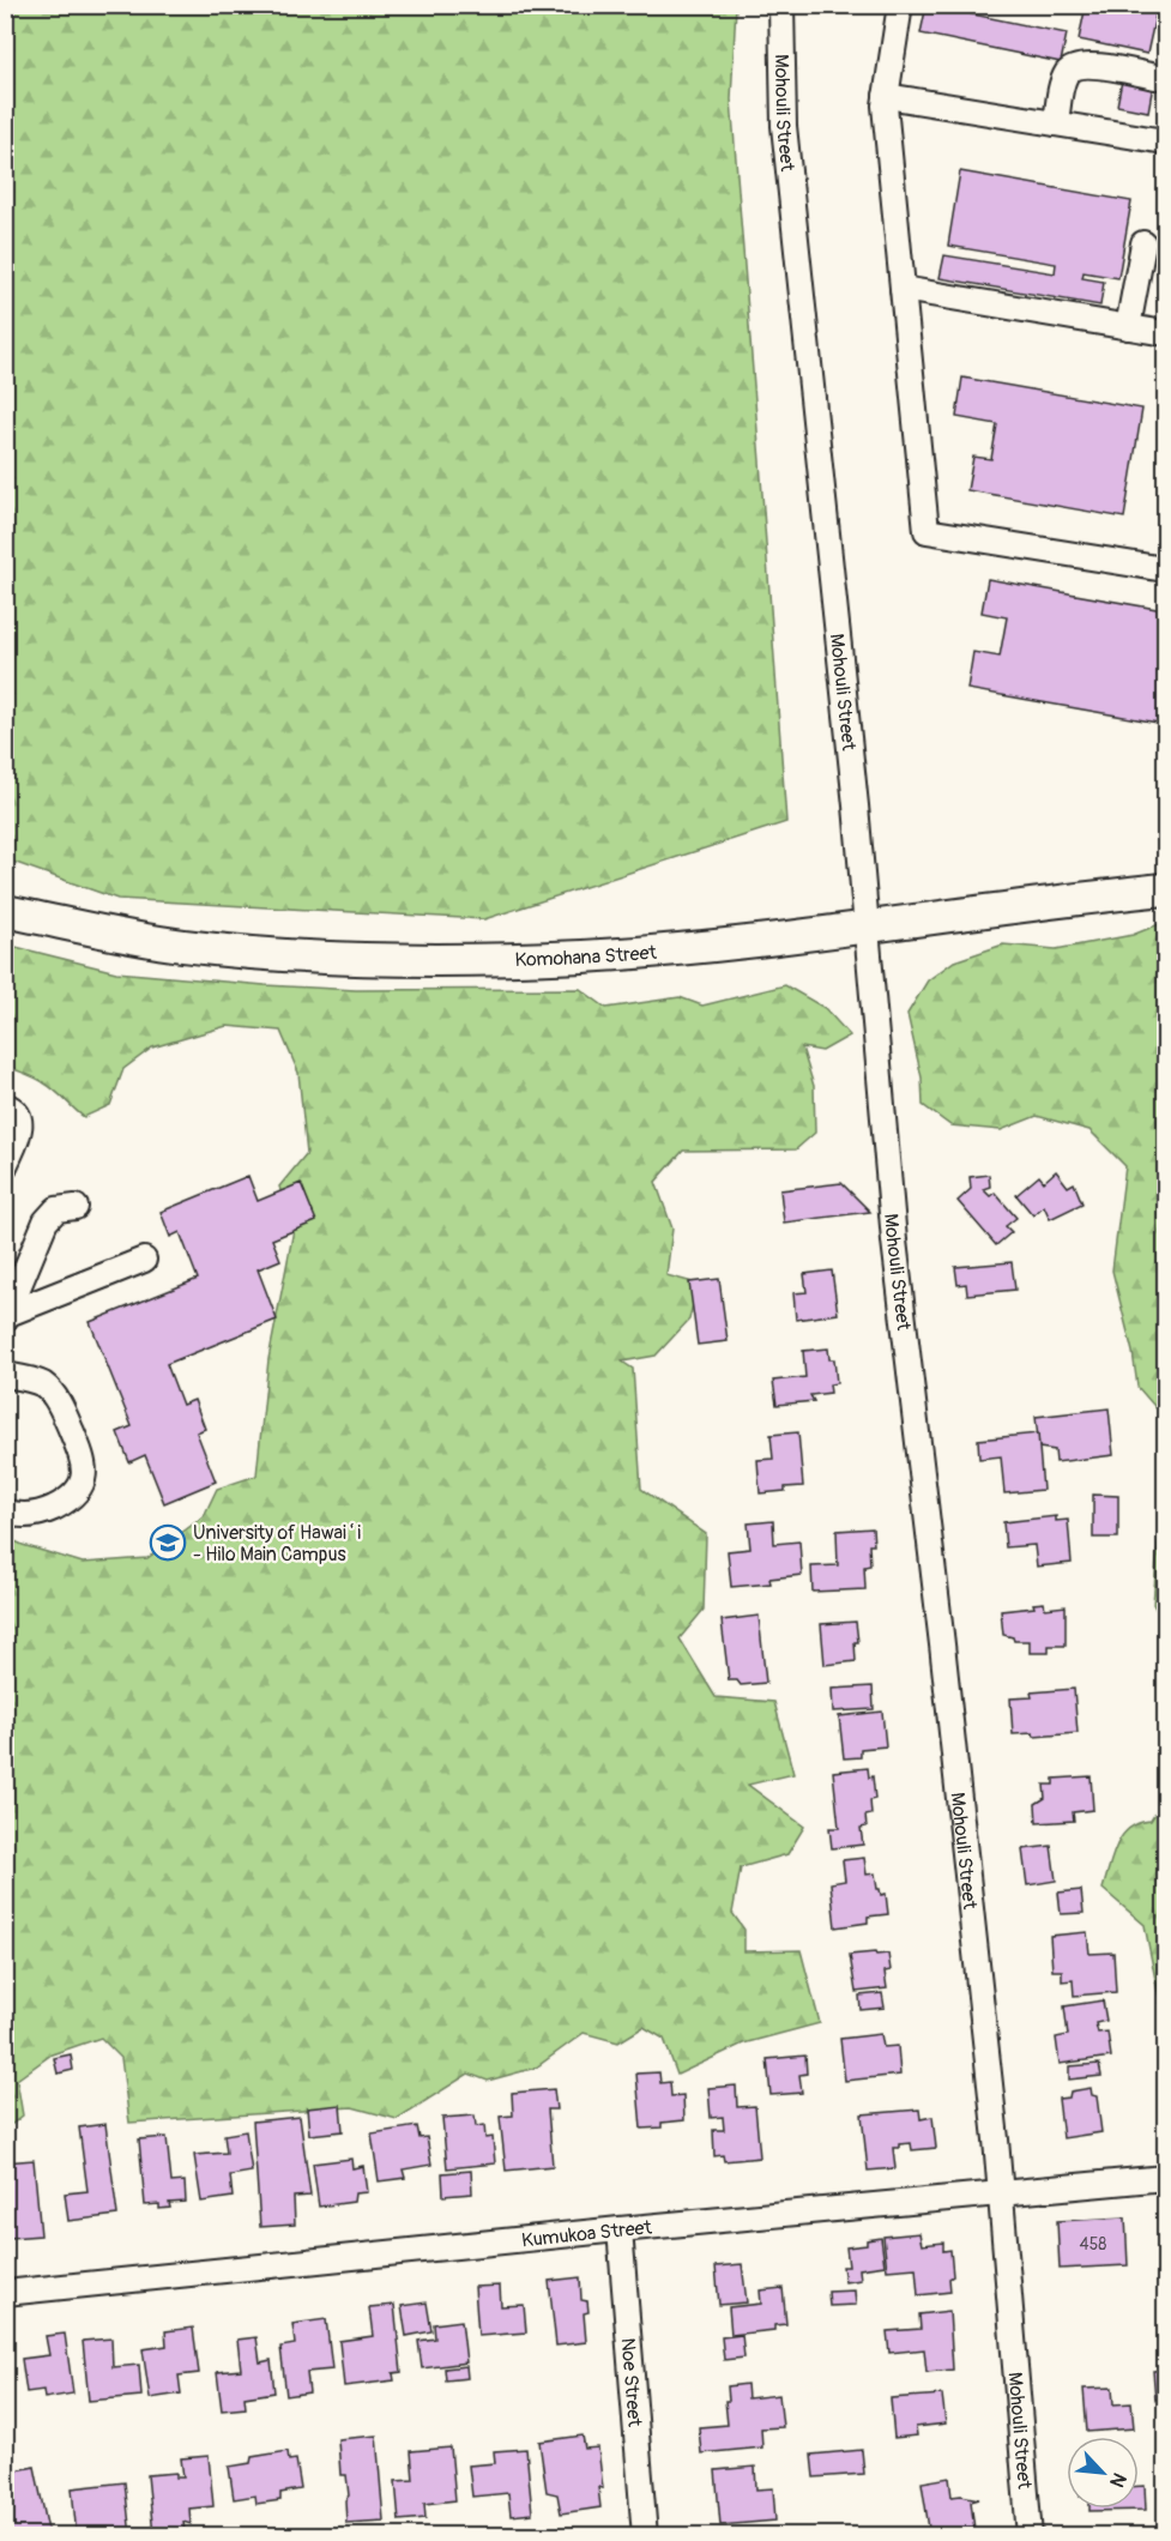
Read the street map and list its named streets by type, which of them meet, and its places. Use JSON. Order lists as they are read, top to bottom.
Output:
{
  "streets": {
    "main road": ["Komohana Street"],
    "street": ["Mohouli Street", "Kumukoa Street", "Noe Street"]
  },
  "crossings": [
    ["Mohouli Street", "Komohana Street"],
    ["Mohouli Street", "Kumukoa Street"],
    ["Kumukoa Street", "Noe Street"]
  ],
  "places": {
    "school or university": ["University of Hawaiʻi - Hilo Main Campus"]
  },
  "house_numbers": ["458"],
  "north": "bottom right"
}
